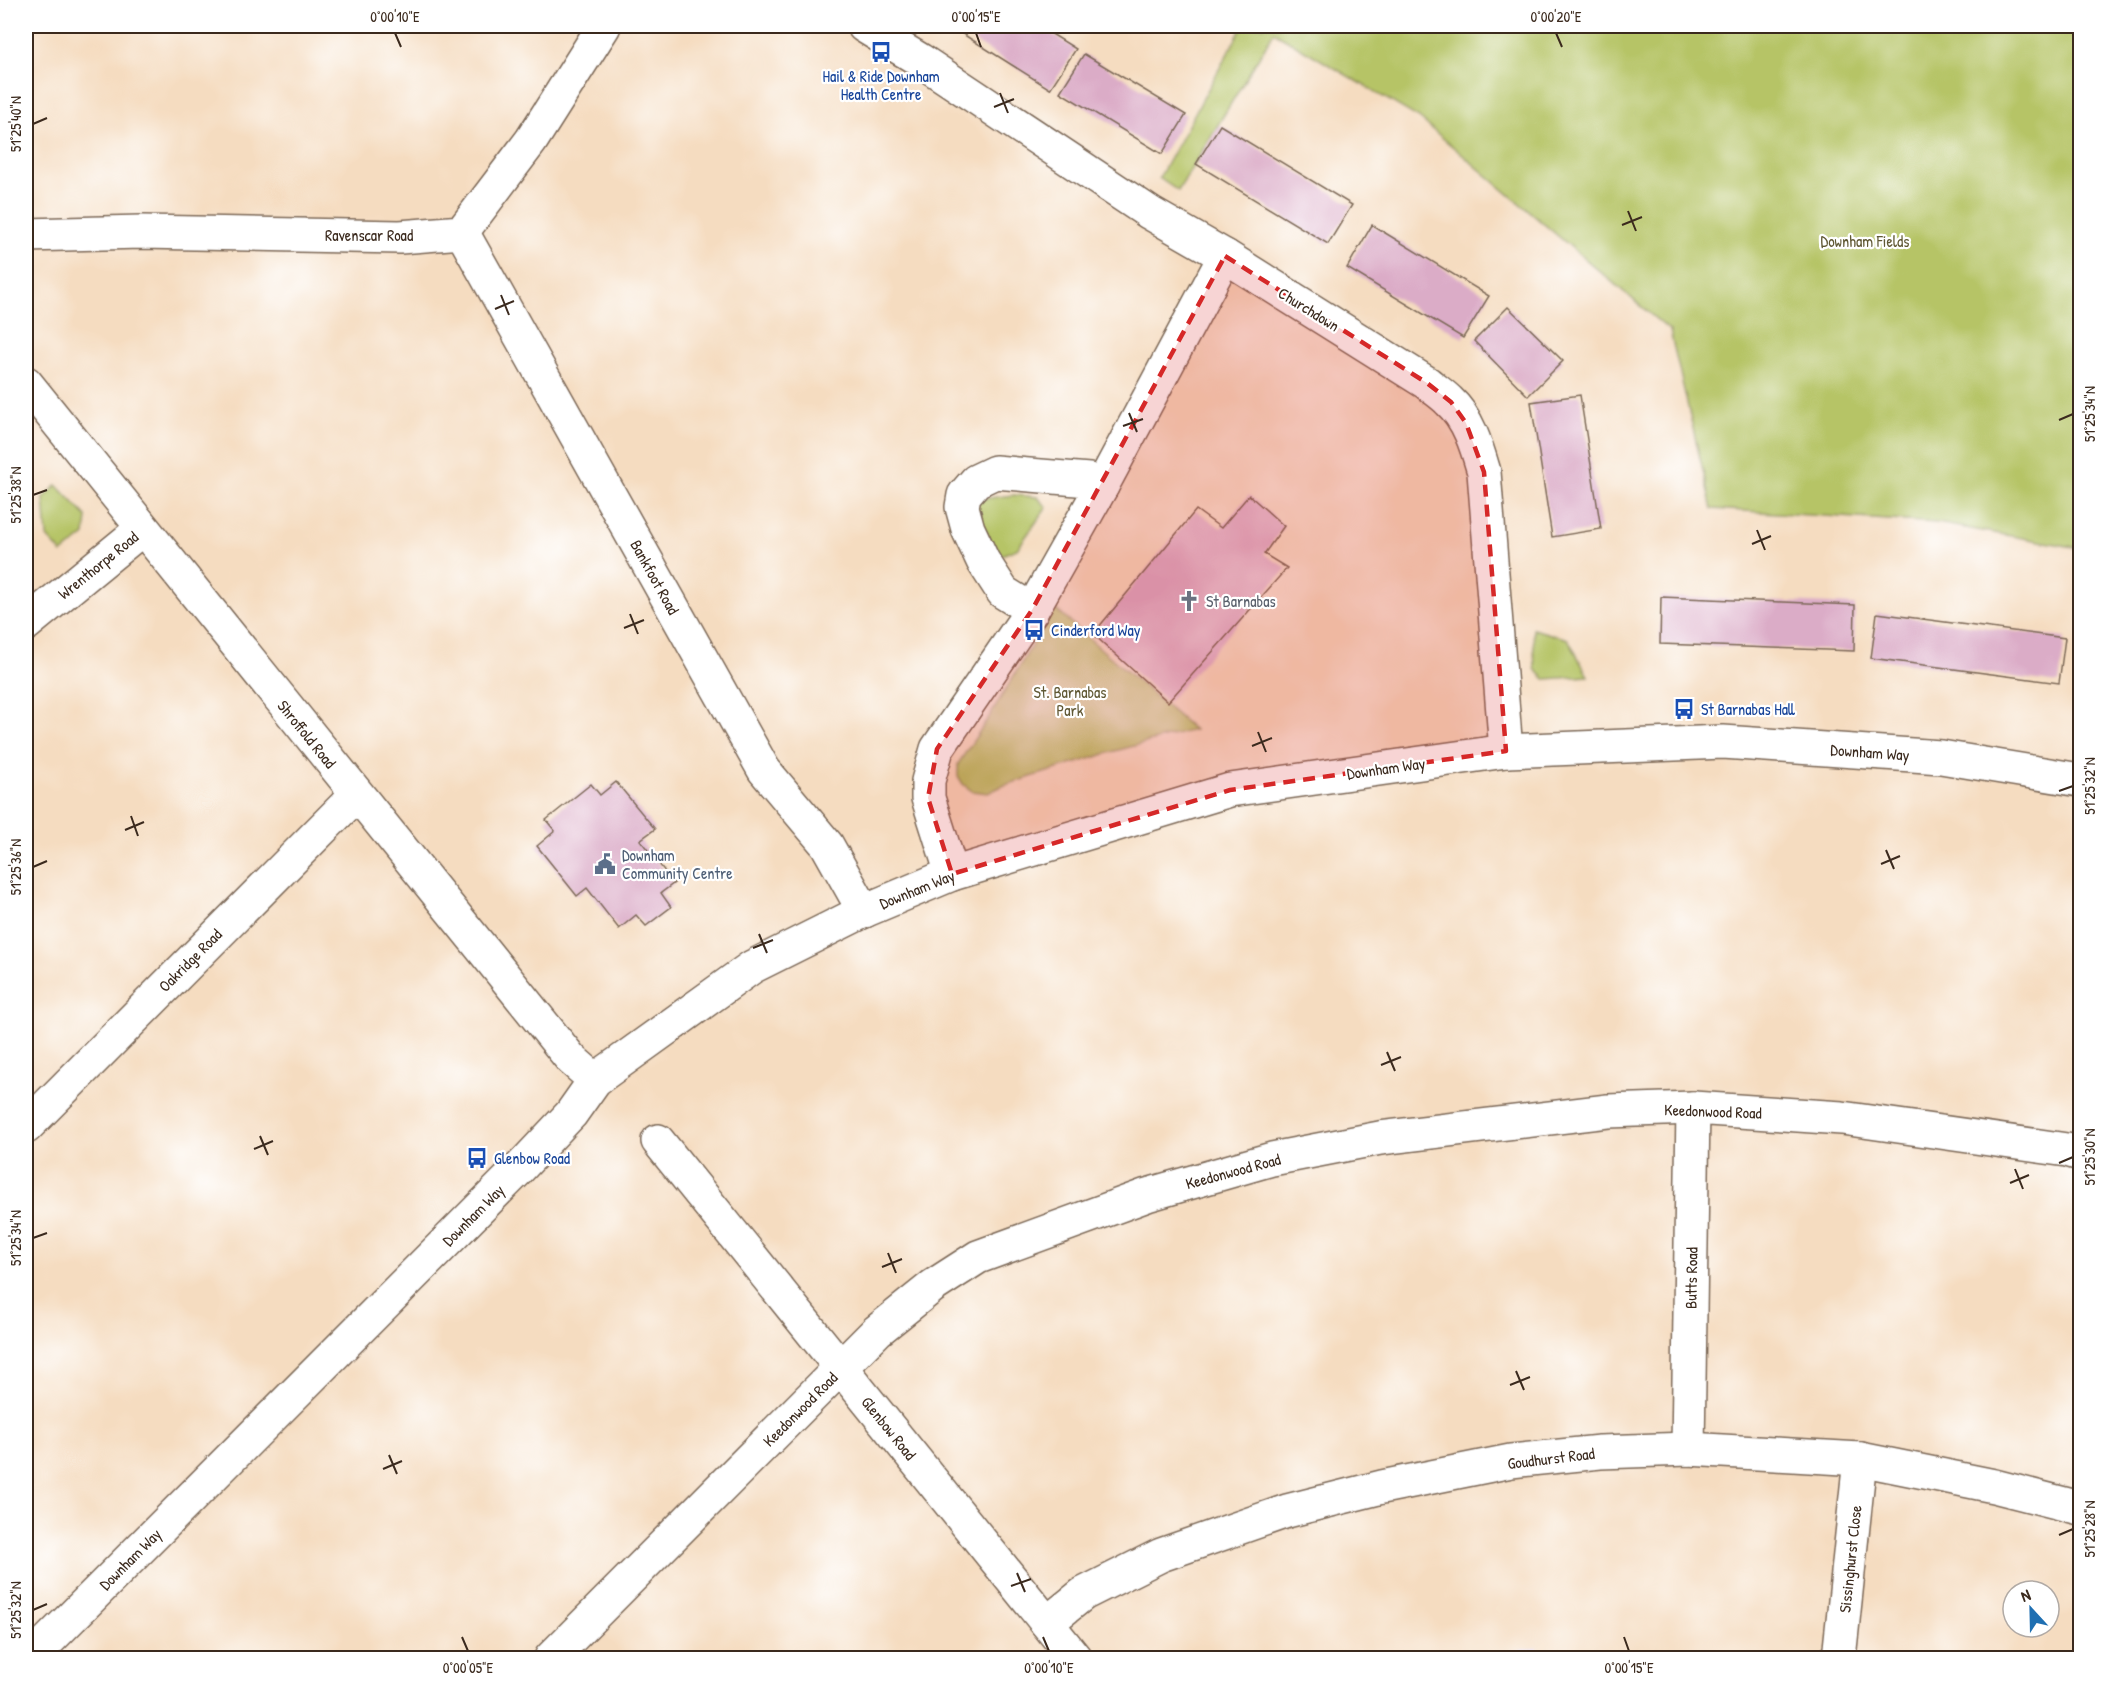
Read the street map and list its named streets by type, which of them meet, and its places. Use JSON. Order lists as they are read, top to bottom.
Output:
{
  "streets": {
    "street": [
      "Ravenscar Road",
      "Churchdown",
      "Wrenthorpe Road",
      "Bankfoot Road",
      "Shroffold Road",
      "Downham Way",
      "Oakridge Road",
      "Keedonwood Road",
      "Butts Road",
      "Glenbow Road",
      "Goudhurst Road",
      "Sissinghurst Close"
    ]
  },
  "crossings": [
    ["Ravenscar Road", "Bankfoot Road"],
    ["Churchdown", "Downham Way"],
    ["Wrenthorpe Road", "Shroffold Road"],
    ["Bankfoot Road", "Downham Way"],
    ["Shroffold Road", "Downham Way"],
    ["Shroffold Road", "Oakridge Road"],
    ["Keedonwood Road", "Butts Road"],
    ["Keedonwood Road", "Glenbow Road"],
    ["Butts Road", "Goudhurst Road"],
    ["Glenbow Road", "Goudhurst Road"],
    ["Goudhurst Road", "Sissinghurst Close"]
  ],
  "parks": ["Downham Fields", "St. Barnabas Park"],
  "places": {
    "bus stop": [
      "Hail & Ride Downham Health Centre",
      "Cinderford Way",
      "St Barnabas Hall",
      "Glenbow Road"
    ],
    "church": ["St Barnabas"],
    "public building": ["Downham Community Centre"]
  },
  "north": "top",
  "coordinates": [
    "0°00'10\"E",
    "0°00'15\"E",
    "0°00'20\"E",
    "51°25'40\"N",
    "51°25'34\"N",
    "51°25'38\"N",
    "51°25'32\"N",
    "51°25'36\"N",
    "51°25'30\"N",
    "51°25'28\"N",
    "0°00'05\"E"
  ]
}
